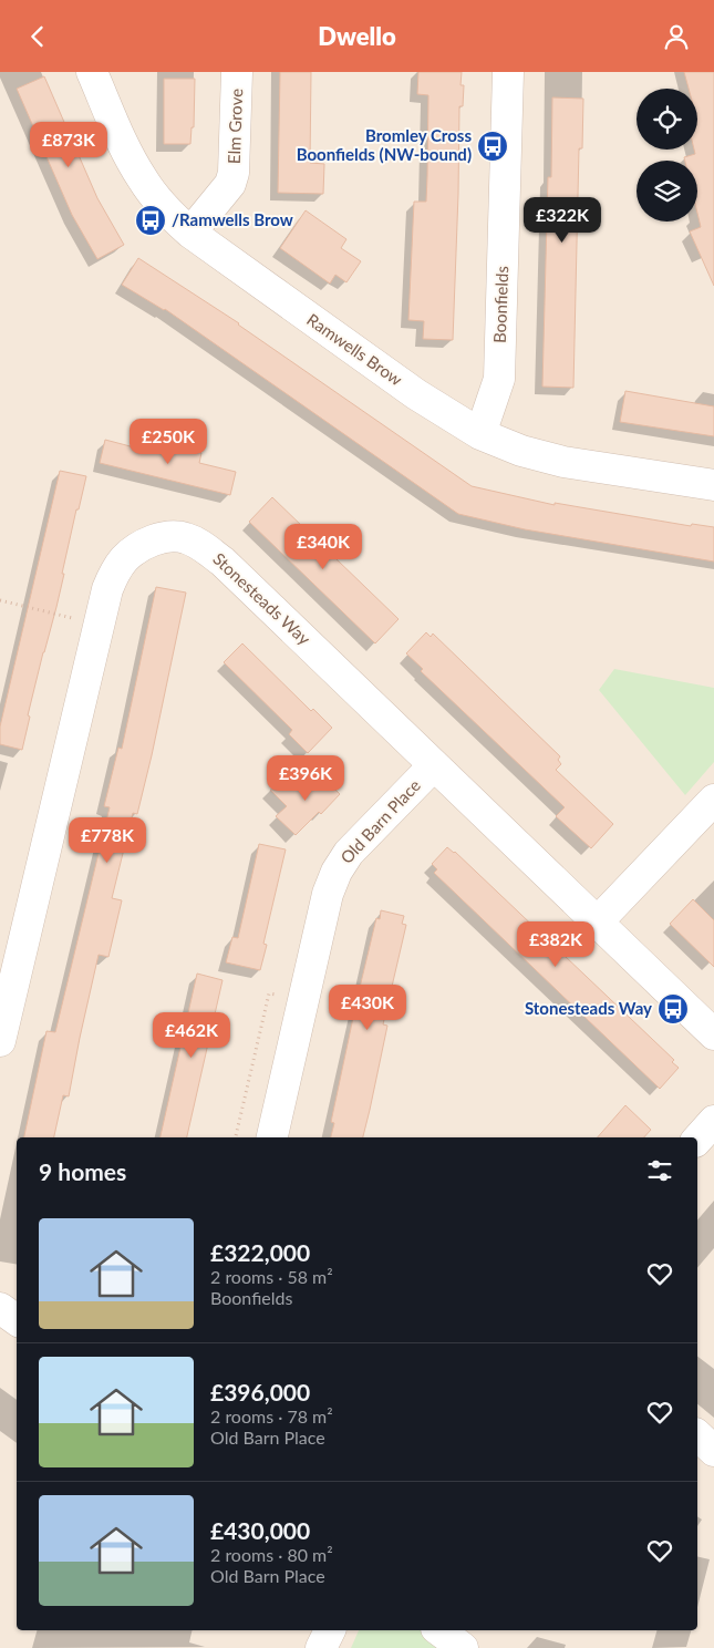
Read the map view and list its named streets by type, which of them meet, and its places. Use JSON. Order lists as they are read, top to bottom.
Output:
{
  "streets": {
    "street": [
      "Elm Grove",
      "Boonfields",
      "Ramwells Brow",
      "Stonesteads Way",
      "Old Barn Place"
    ]
  },
  "crossings": [
    ["Elm Grove", "Ramwells Brow"],
    ["Boonfields", "Ramwells Brow"],
    ["Stonesteads Way", "Old Barn Place"]
  ],
  "places": {
    "bus stop": ["Bromley Cross Boonfields (NW-bound)", "/Ramwells Brow", "Stonesteads Way"]
  },
  "page": {
    "header": "Dwello",
    "price": [
      "£873K",
      "£322K",
      "£250K",
      "£340K",
      "£396K",
      "£778K",
      "£382K",
      "£430K",
      "£462K"
    ],
    "heading": "9 homes",
    "list": [
      {
        "name": "£322,000",
        "note": "2 rooms · 58 m² · Boonfields"
      },
      {
        "name": "£396,000",
        "note": "2 rooms · 78 m² · Old Barn Place"
      },
      {
        "name": "£430,000",
        "note": "2 rooms · 80 m² · Old Barn Place"
      }
    ]
  }
}
